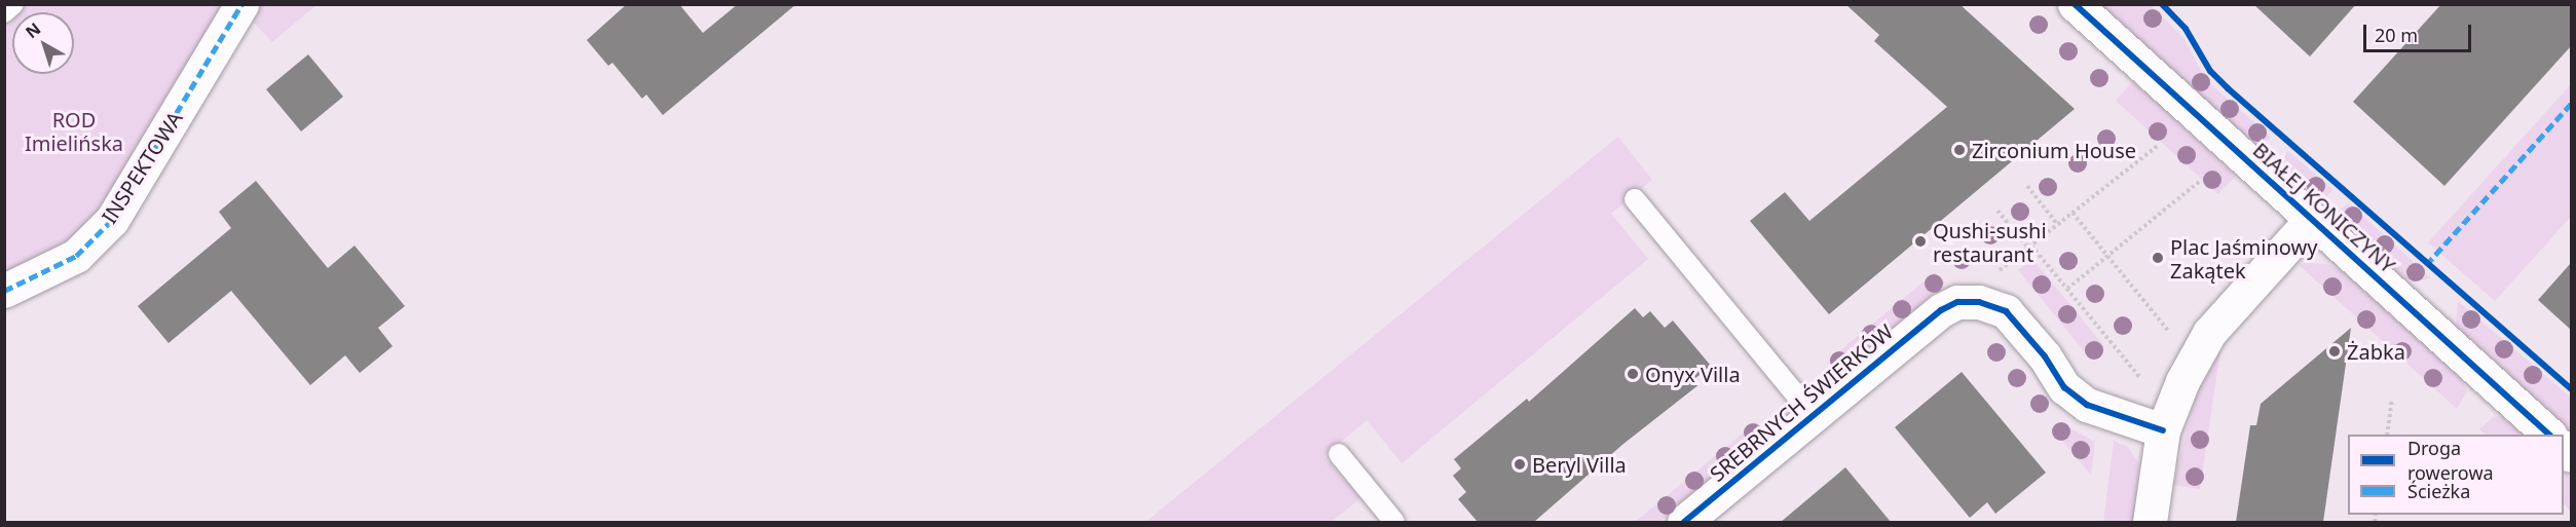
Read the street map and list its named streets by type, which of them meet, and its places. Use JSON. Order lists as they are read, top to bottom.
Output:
{
  "streets": {
    "street": ["INSPEKTOWA", "BIAŁEJ KONICZYNY", "SREBRNYCH ŚWIERKÓW"]
  },
  "parks": ["ROD Imielińska"],
  "places": [
    "Zirconium House",
    "Qushi-sushi restaurant",
    "Plac Jaśminowy Zakątek",
    "Żabka",
    "Onyx Villa",
    "Beryl Villa"
  ],
  "legend": ["Droga rowerowa", "Ścieżka"],
  "scale_bar": "20 m",
  "north": "top left"
}
